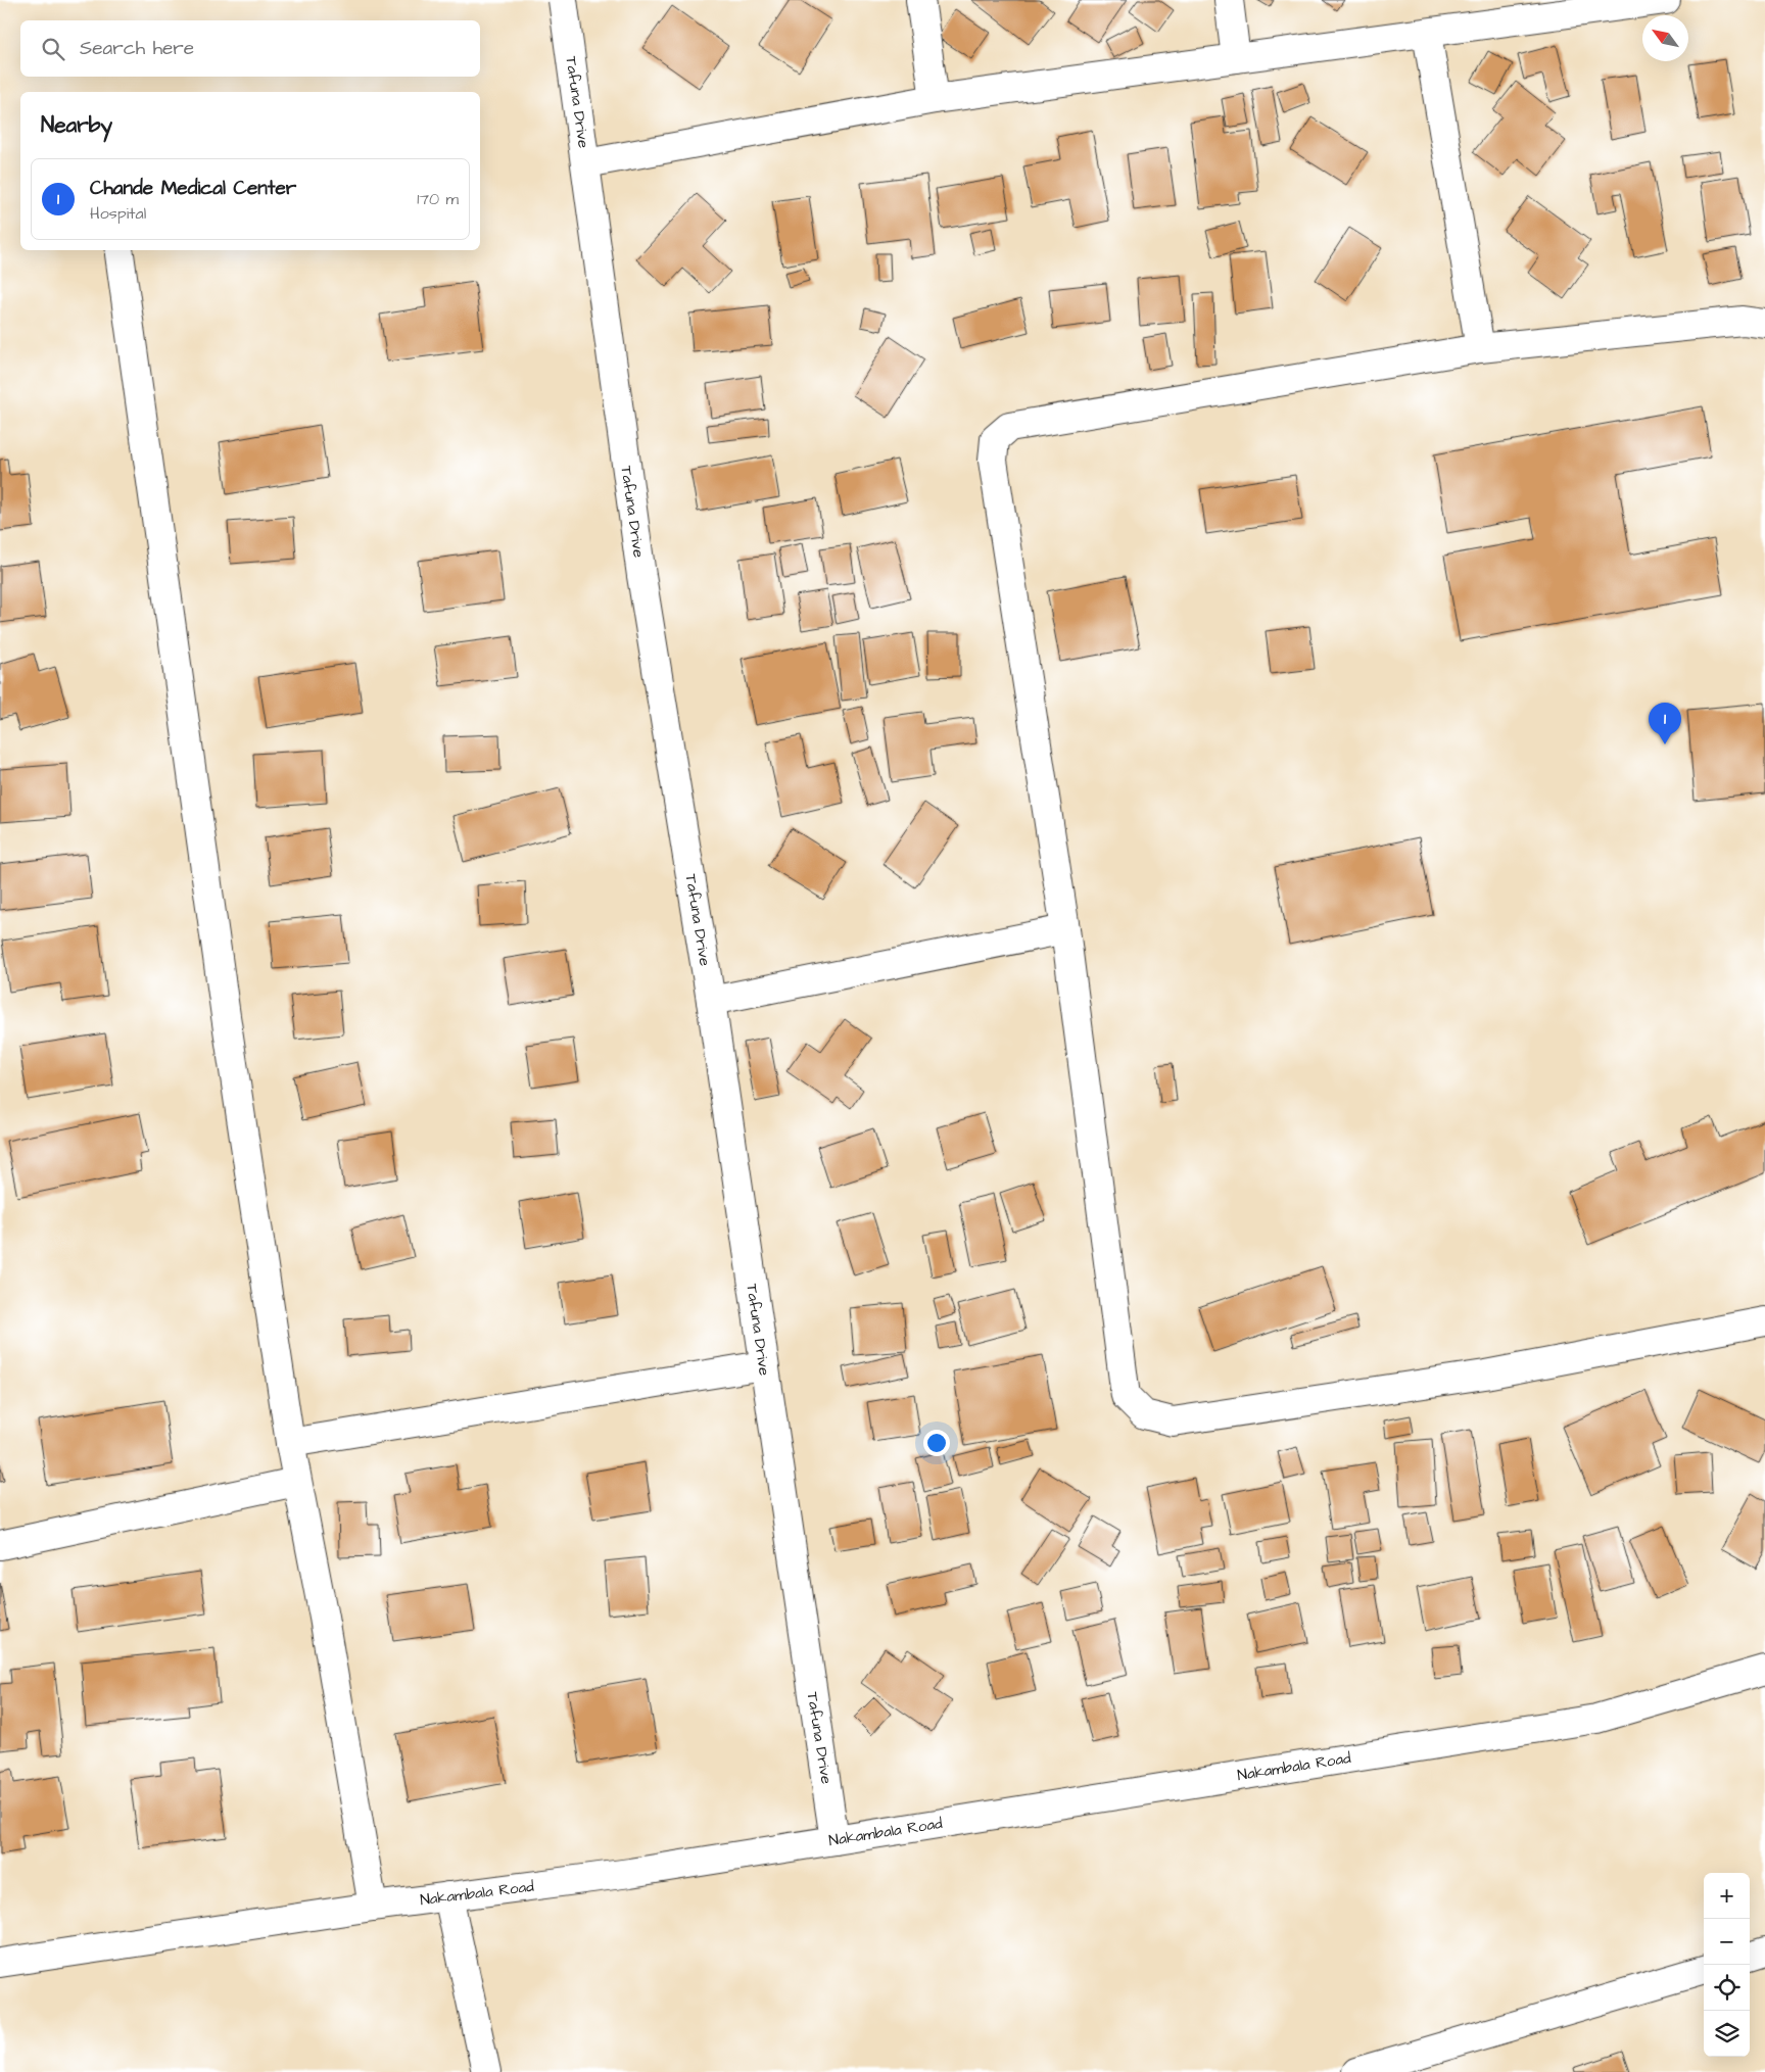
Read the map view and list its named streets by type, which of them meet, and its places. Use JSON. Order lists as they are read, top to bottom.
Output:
{
  "streets": {
    "street": ["Tafuna Drive", "Nakambala Road"]
  },
  "crossings": [
    ["Tafuna Drive", "Nakambala Road"]
  ],
  "north": "top left",
  "page": {
    "search": "Search here",
    "heading": "Nearby",
    "list": [
      {
        "mark": "1",
        "name": "Chande Medical Center",
        "note": "Hospital",
        "value": "170 m"
      }
    ],
    "pins": "1",
    "map_buttons": ["+", "−"]
  }
}
